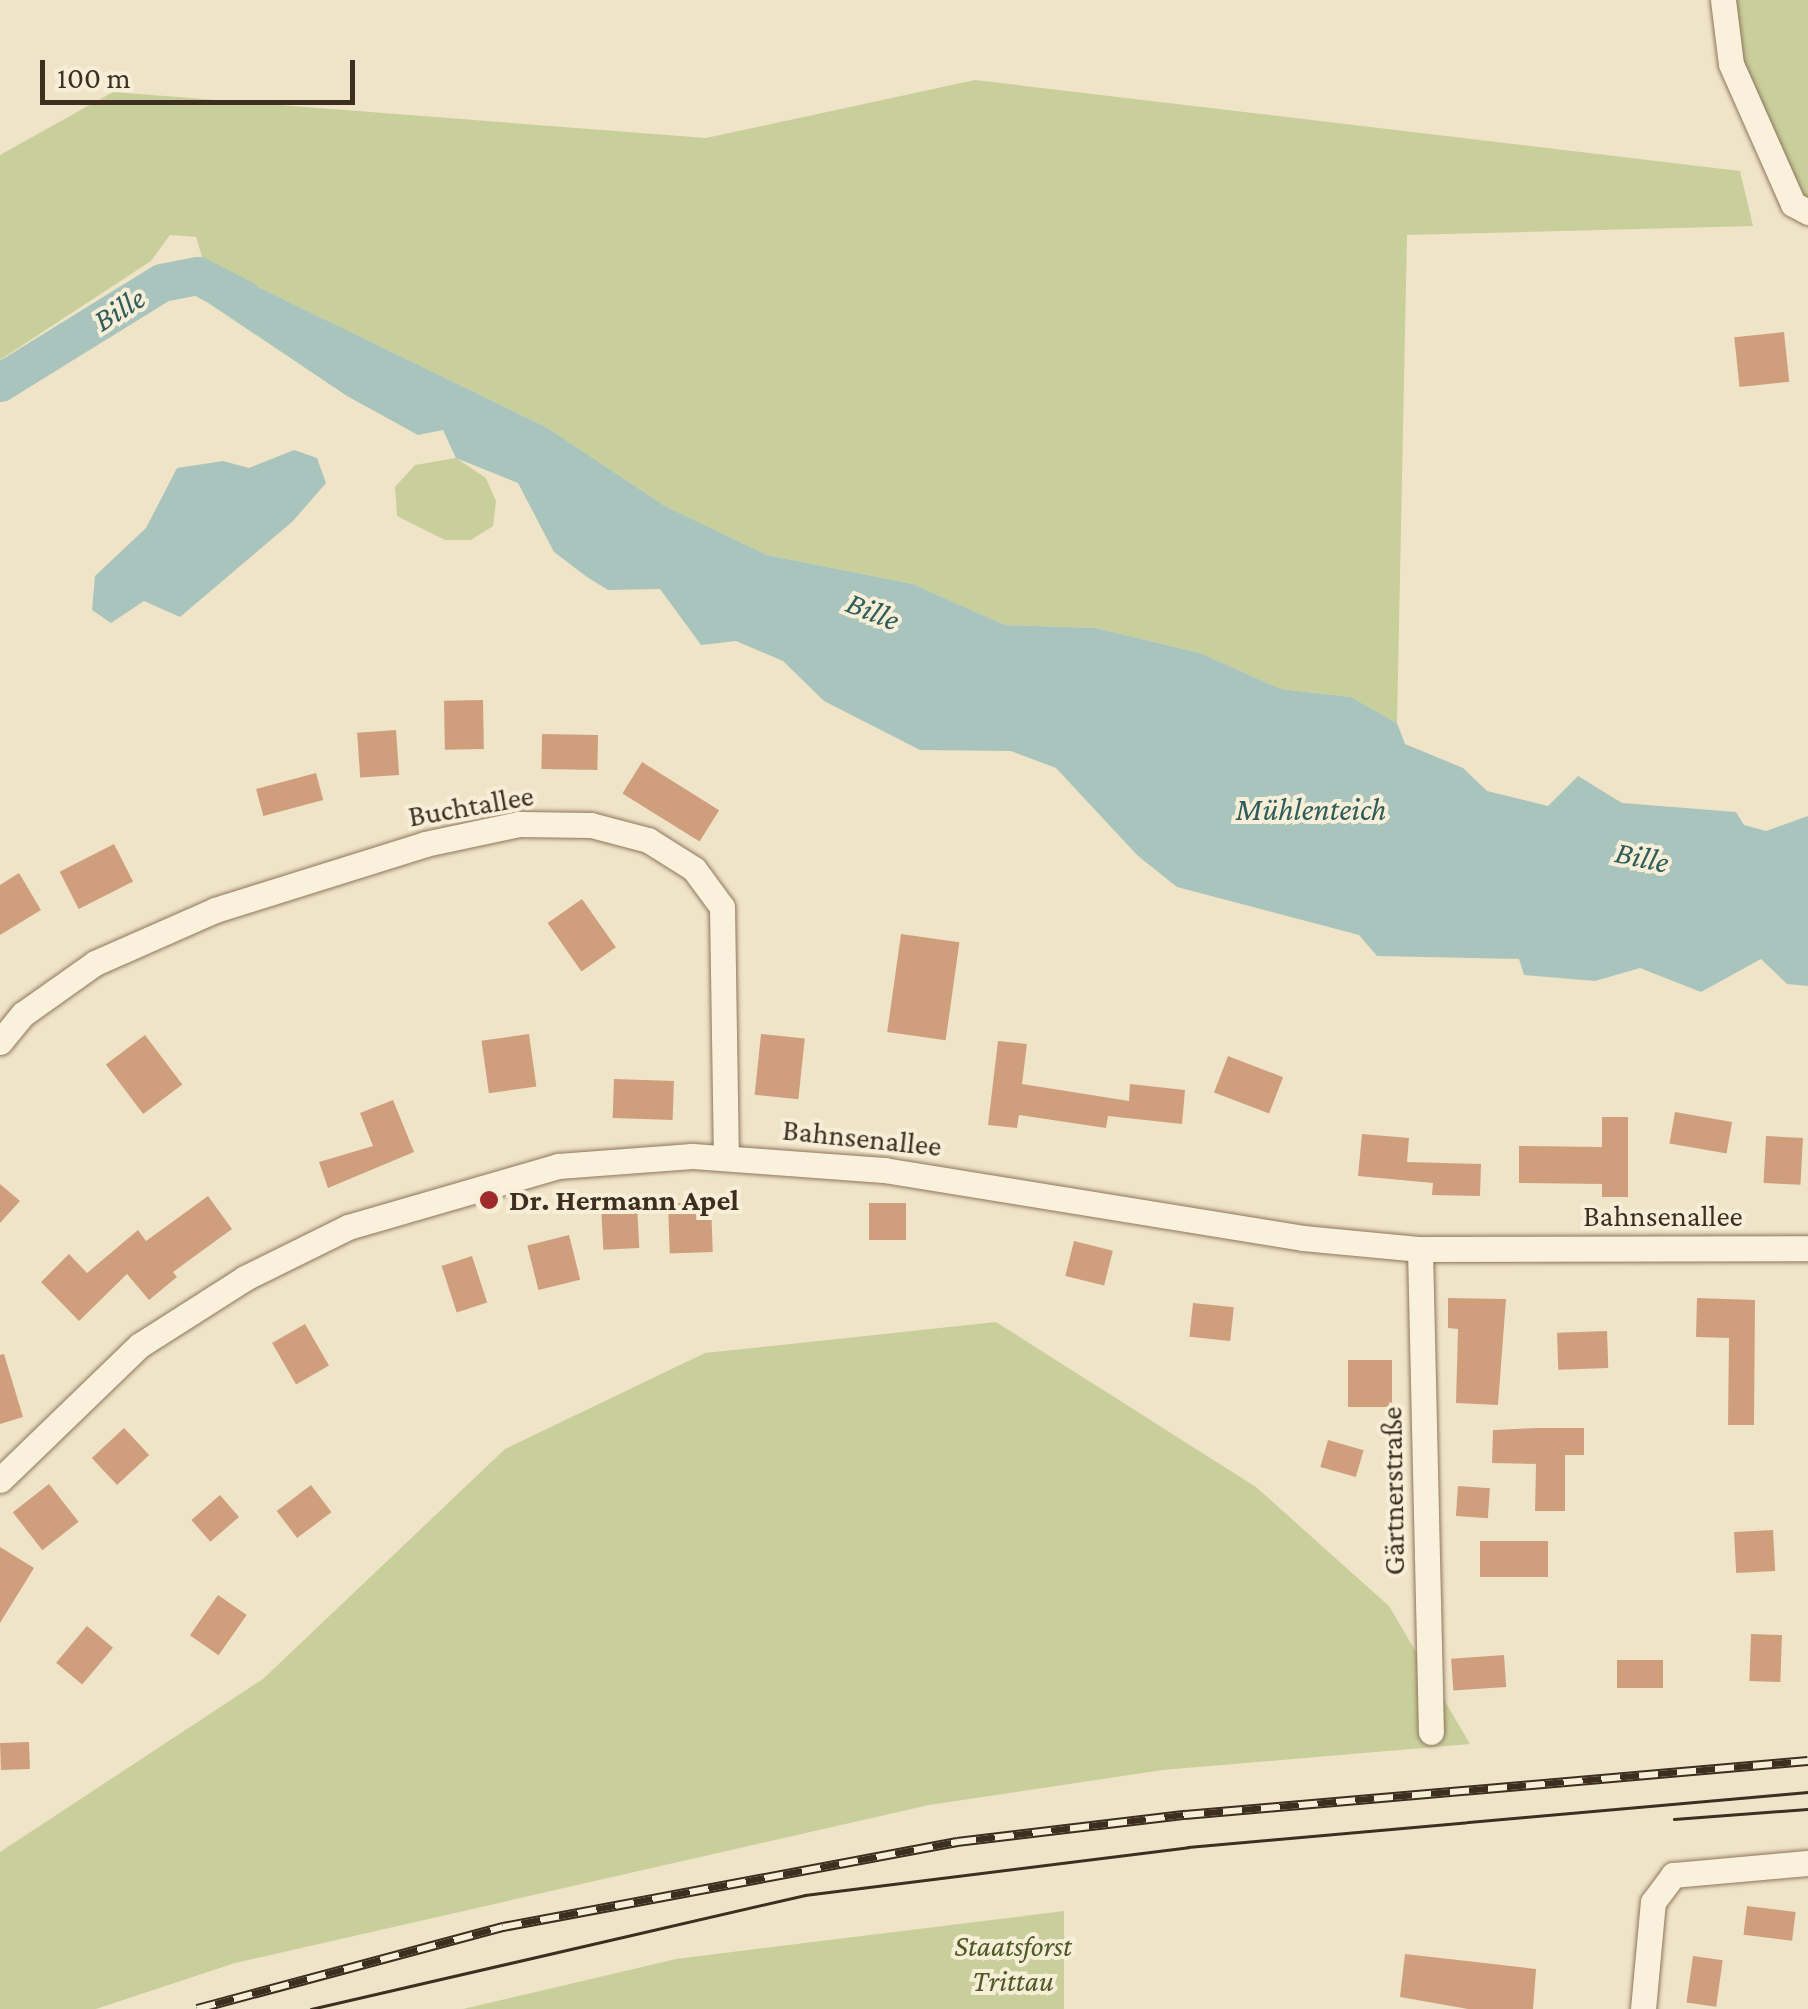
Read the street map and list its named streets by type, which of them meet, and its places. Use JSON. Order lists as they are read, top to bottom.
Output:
{
  "streets": {
    "street": ["Buchtallee", "Bahnsenallee", "Gärtnerstraße"]
  },
  "crossings": [
    ["Buchtallee", "Bahnsenallee"],
    ["Bahnsenallee", "Gärtnerstraße"]
  ],
  "water": ["Bille", "Mühlenteich"],
  "parks": ["Staatsforst Trittau"],
  "places": ["Dr. Hermann Apel"],
  "scale_bar": "100 m"
}
